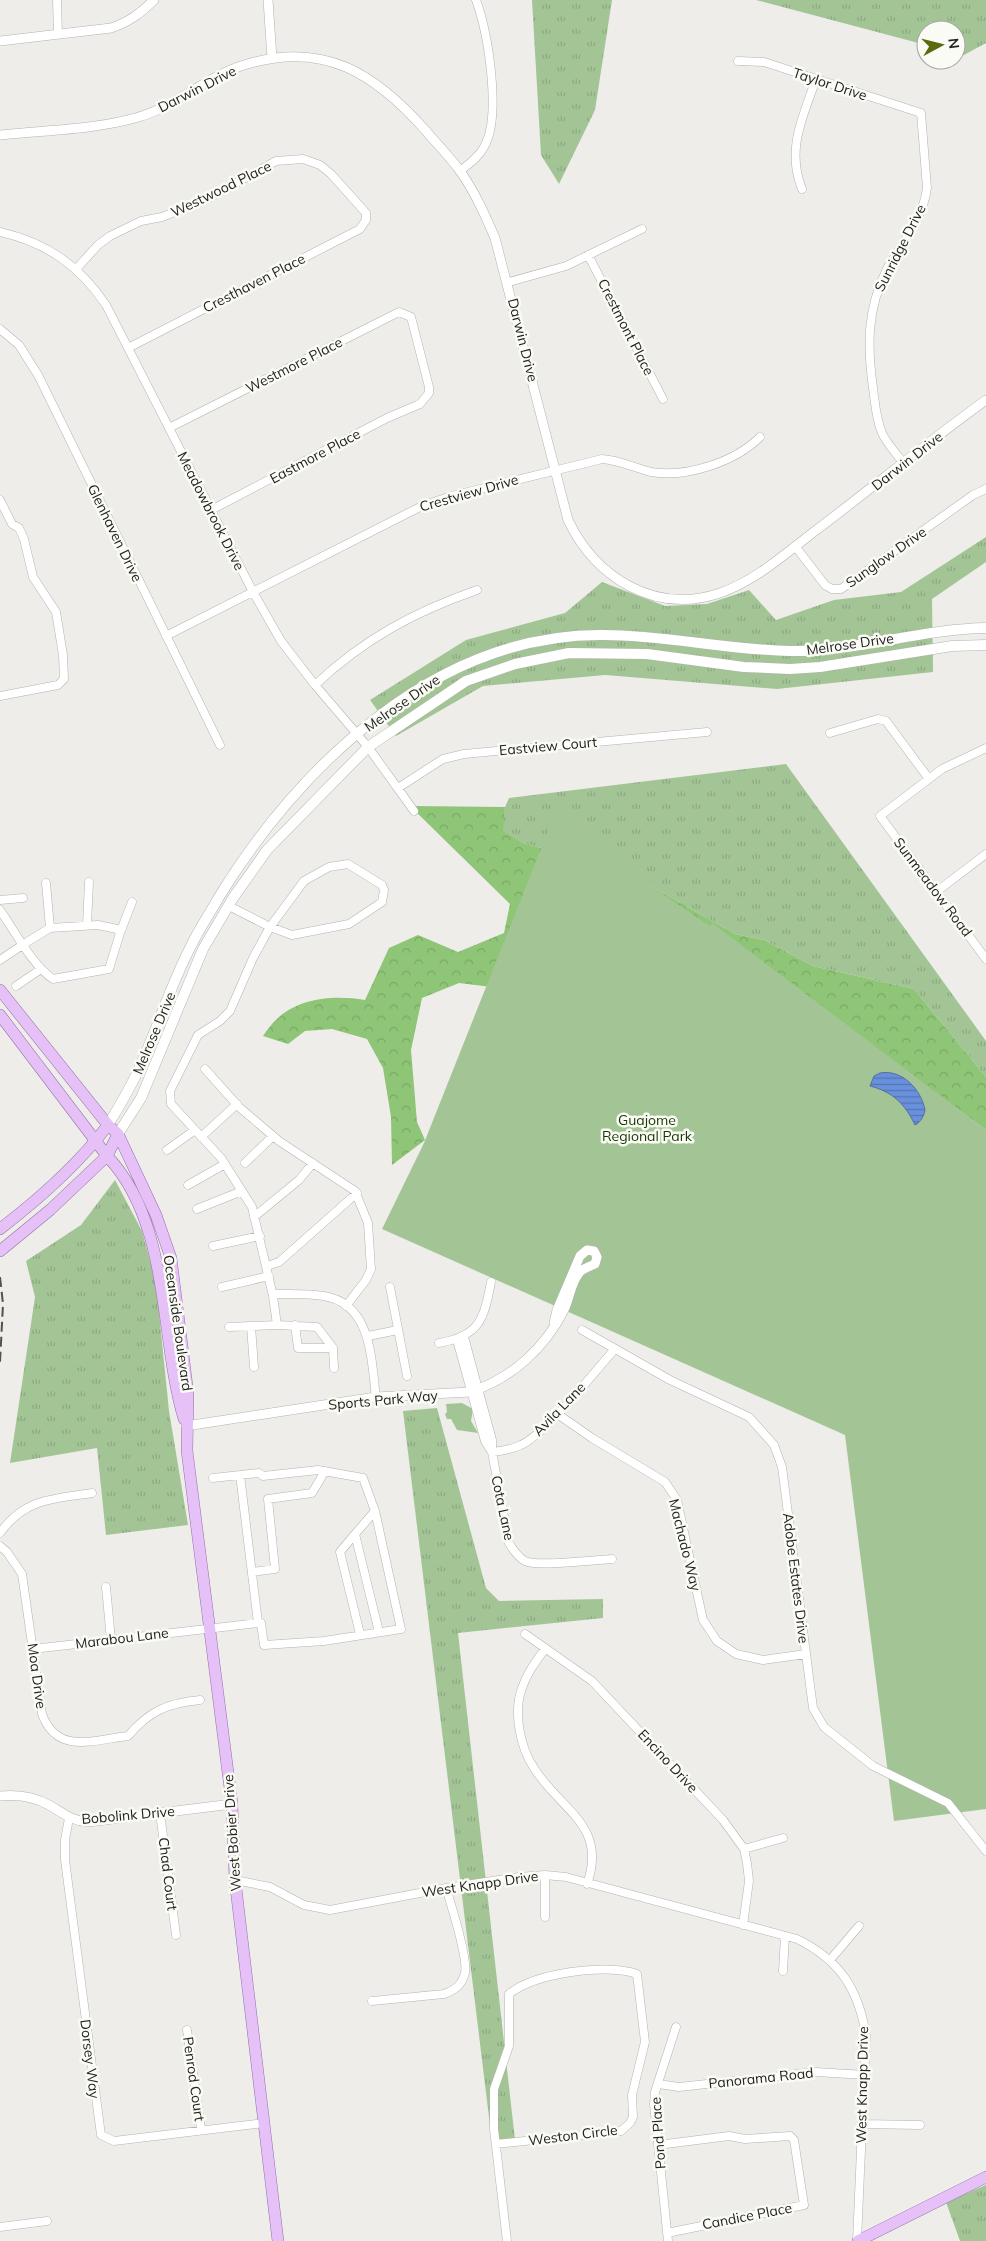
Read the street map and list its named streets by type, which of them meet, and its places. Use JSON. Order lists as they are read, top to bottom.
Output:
{
  "streets": {
    "main road": ["Melrose Drive", "Oceanside Boulevard", "West Bobier Drive"],
    "street": [
      "Taylor Drive",
      "Darwin Drive",
      "Westwood Place",
      "Sunridge Drive",
      "Cresthaven Place",
      "Crestmont Place",
      "Westmore Place",
      "Eastmore Place",
      "Crestview Drive",
      "Meadowbrook Drive",
      "Glenhaven Drive",
      "Sunglow Drive",
      "Eastview Court",
      "Sunmeadow Road",
      "Sports Park Way",
      "Avila Lane",
      "Cota Lane",
      "Machado Way",
      "Adobe Estates Drive",
      "Marabou Lane",
      "Moa Drive",
      "Encino Drive",
      "Bobolink Drive",
      "Chad Court",
      "West Knapp Drive",
      "Dorsey Way",
      "Panorama Road",
      "Penrod Court",
      "Pond Place",
      "Weston Circle",
      "Candice Place"
    ]
  },
  "crossings": [
    ["Taylor Drive", "Sunridge Drive"],
    ["Darwin Drive", "Sunridge Drive"],
    ["Darwin Drive", "Crestview Drive"],
    ["Darwin Drive", "Sunglow Drive"],
    ["Westwood Place", "Cresthaven Place"],
    ["Westwood Place", "Meadowbrook Drive"],
    ["Cresthaven Place", "Meadowbrook Drive"],
    ["Westmore Place", "Eastmore Place"],
    ["Westmore Place", "Meadowbrook Drive"],
    ["Eastmore Place", "Meadowbrook Drive"],
    ["Crestview Drive", "Meadowbrook Drive"],
    ["Crestview Drive", "Glenhaven Drive"],
    ["Meadowbrook Drive", "Melrose Drive"],
    ["Meadowbrook Drive", "Eastview Court"],
    ["Melrose Drive", "Oceanside Boulevard"],
    ["Oceanside Boulevard", "Sports Park Way"],
    ["Oceanside Boulevard", "West Bobier Drive"],
    ["Sports Park Way", "Cota Lane"],
    ["Sports Park Way", "West Bobier Drive"],
    ["Avila Lane", "Cota Lane"],
    ["Avila Lane", "Machado Way"],
    ["Avila Lane", "Adobe Estates Drive"],
    ["Machado Way", "Adobe Estates Drive"],
    ["Marabou Lane", "Moa Drive"],
    ["Marabou Lane", "West Bobier Drive"],
    ["Encino Drive", "West Knapp Drive"],
    ["Bobolink Drive", "West Bobier Drive"],
    ["Bobolink Drive", "Chad Court"],
    ["Bobolink Drive", "Dorsey Way"],
    ["West Bobier Drive", "West Knapp Drive"],
    ["West Bobier Drive", "Dorsey Way"],
    ["West Knapp Drive", "Panorama Road"],
    ["Dorsey Way", "Penrod Court"],
    ["Panorama Road", "Pond Place"],
    ["Pond Place", "Candice Place"]
  ],
  "parks": ["Guajome Regional Park"],
  "north": "right"
}
